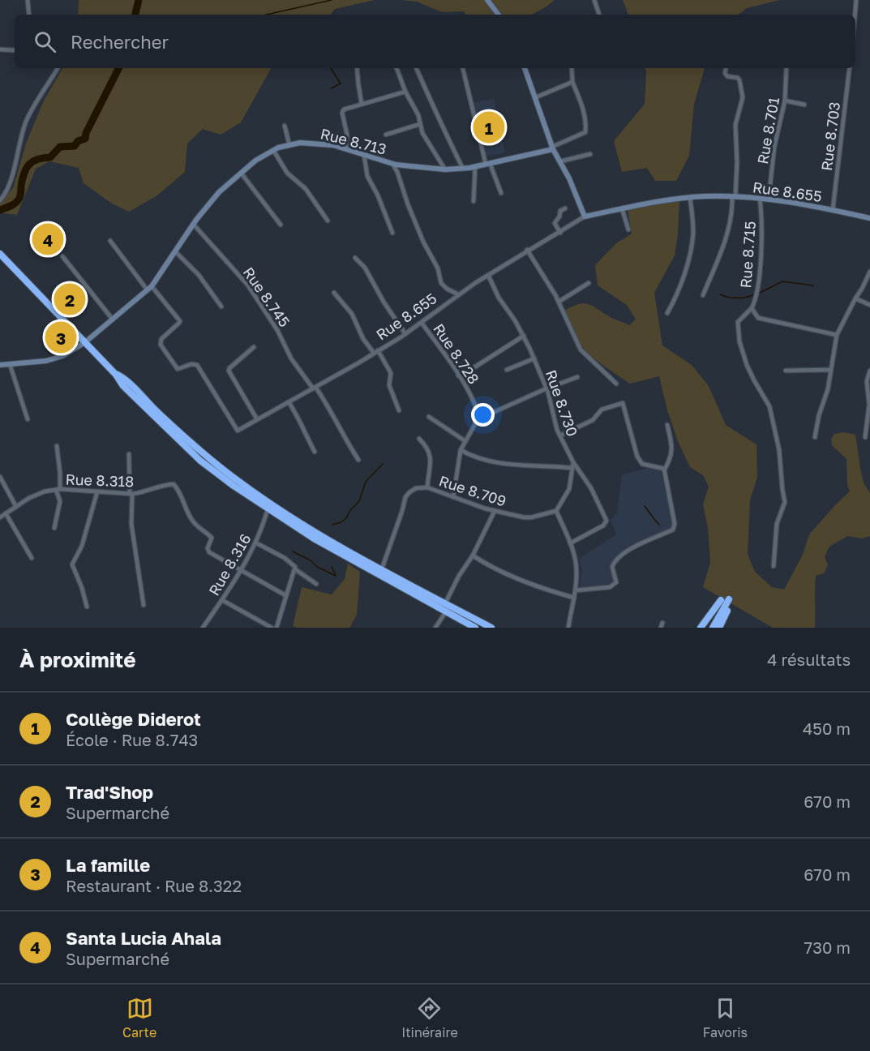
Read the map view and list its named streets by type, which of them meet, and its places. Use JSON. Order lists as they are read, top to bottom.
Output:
{
  "streets": {
    "main road": ["Rue 8.713", "Rue 8.655"],
    "street": [
      "Rue 8.701",
      "Rue 8.703",
      "Rue 8.715",
      "Rue 8.745",
      "Rue 8.728",
      "Rue 8.730",
      "Rue 8.318",
      "Rue 8.709",
      "Rue 8.316"
    ]
  },
  "crossings": [
    ["Rue 8.701", "Rue 8.655"],
    ["Rue 8.703", "Rue 8.655"],
    ["Rue 8.713", "Rue 8.655"],
    ["Rue 8.713", "Rue 8.745"],
    ["Rue 8.655", "Rue 8.715"],
    ["Rue 8.655", "Rue 8.745"],
    ["Rue 8.655", "Rue 8.728"],
    ["Rue 8.655", "Rue 8.730"],
    ["Rue 8.318", "Rue 8.316"]
  ],
  "page": {
    "search": "Rechercher",
    "pins": [
      "1",
      "4",
      "2",
      "3"
    ],
    "heading": ["À proximité", "4 résultats"],
    "list": [
      {
        "mark": "1",
        "name": "Collège Diderot",
        "note": "École · Rue 8.743",
        "value": "450 m"
      },
      {
        "mark": "2",
        "name": "Trad'Shop",
        "note": "Supermarché",
        "value": "670 m"
      },
      {
        "mark": "3",
        "name": "La famille",
        "note": "Restaurant · Rue 8.322",
        "value": "670 m"
      },
      {
        "mark": "4",
        "name": "Santa Lucia Ahala",
        "note": "Supermarché",
        "value": "730 m"
      }
    ],
    "nav": ["Carte", "Itinéraire", "Favoris"]
  }
}
